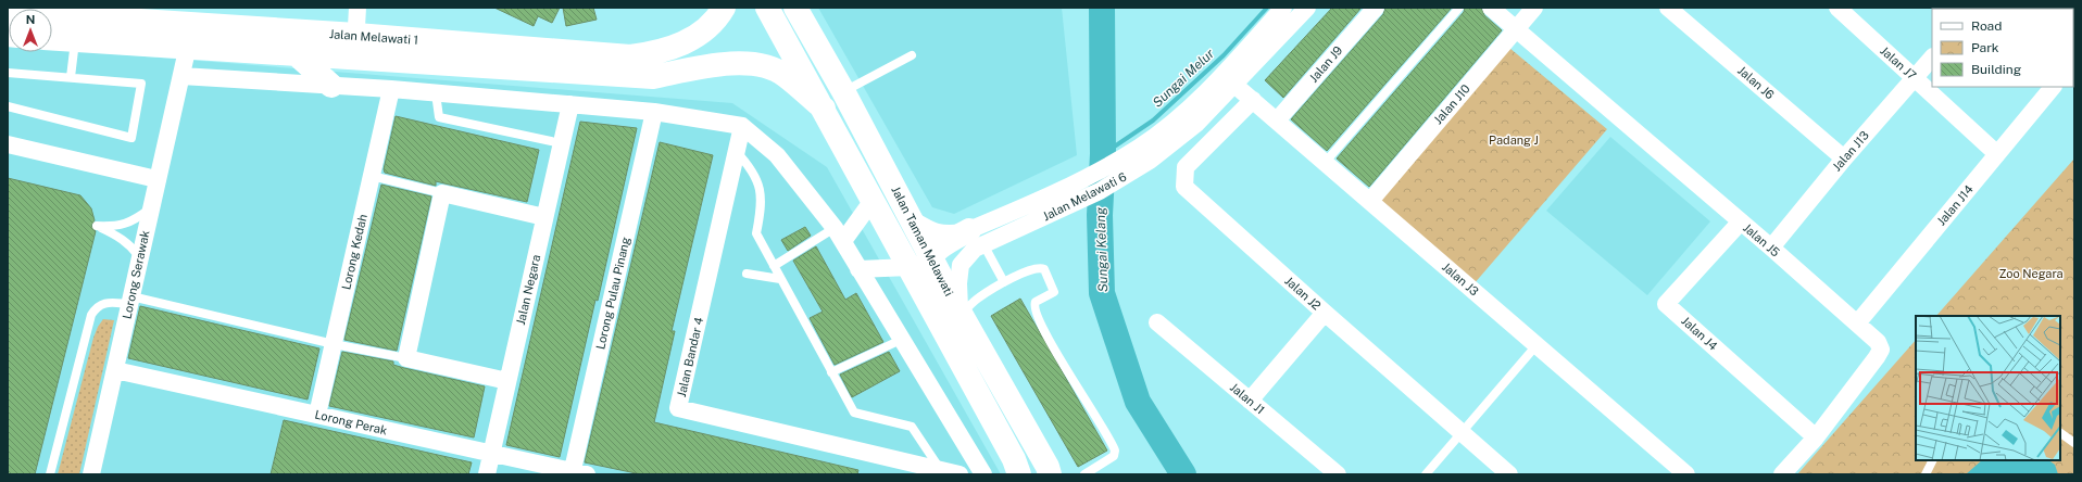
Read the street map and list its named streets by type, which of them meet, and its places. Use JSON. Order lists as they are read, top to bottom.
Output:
{
  "streets": {
    "street": [
      "Jalan Melawati 1",
      "Jalan J7",
      "Jalan J9",
      "Jalan J6",
      "Jalan J10",
      "Jalan J13",
      "Jalan Melawati 6",
      "Jalan J14",
      "Jalan J5",
      "Jalan Taman Melawati",
      "Lorong Kedah",
      "Lorong Serawak",
      "Jalan J3",
      "Jalan Negara",
      "Lorong Pulau Pinang",
      "Jalan J2",
      "Jalan J4",
      "Jalan Bandar 4",
      "Jalan J1",
      "Lorong Perak"
    ]
  },
  "crossings": [
    ["Jalan Melawati 1", "Jalan Taman Melawati"],
    ["Jalan Melawati 1", "Lorong Serawak"],
    ["Jalan J7", "Jalan J13"],
    ["Jalan J7", "Jalan J14"],
    ["Jalan J9", "Jalan J3"],
    ["Jalan J6", "Jalan J13"],
    ["Jalan J10", "Jalan J5"],
    ["Jalan J10", "Jalan J3"],
    ["Jalan J13", "Jalan J5"],
    ["Jalan Melawati 6", "Jalan Taman Melawati"],
    ["Jalan Melawati 6", "Jalan J3"],
    ["Jalan J14", "Jalan J5"],
    ["Jalan J5", "Jalan J4"],
    ["Lorong Kedah", "Lorong Perak"],
    ["Lorong Serawak", "Lorong Perak"],
    ["Jalan J3", "Jalan J2"],
    ["Jalan Negara", "Lorong Perak"],
    ["Lorong Pulau Pinang", "Lorong Perak"]
  ],
  "water": ["Sungai Melur", "Sungai Kelang"],
  "parks": ["Padang J", "Zoo Negara"],
  "legend": ["Road", "Park", "Building"],
  "north": "top"
}
